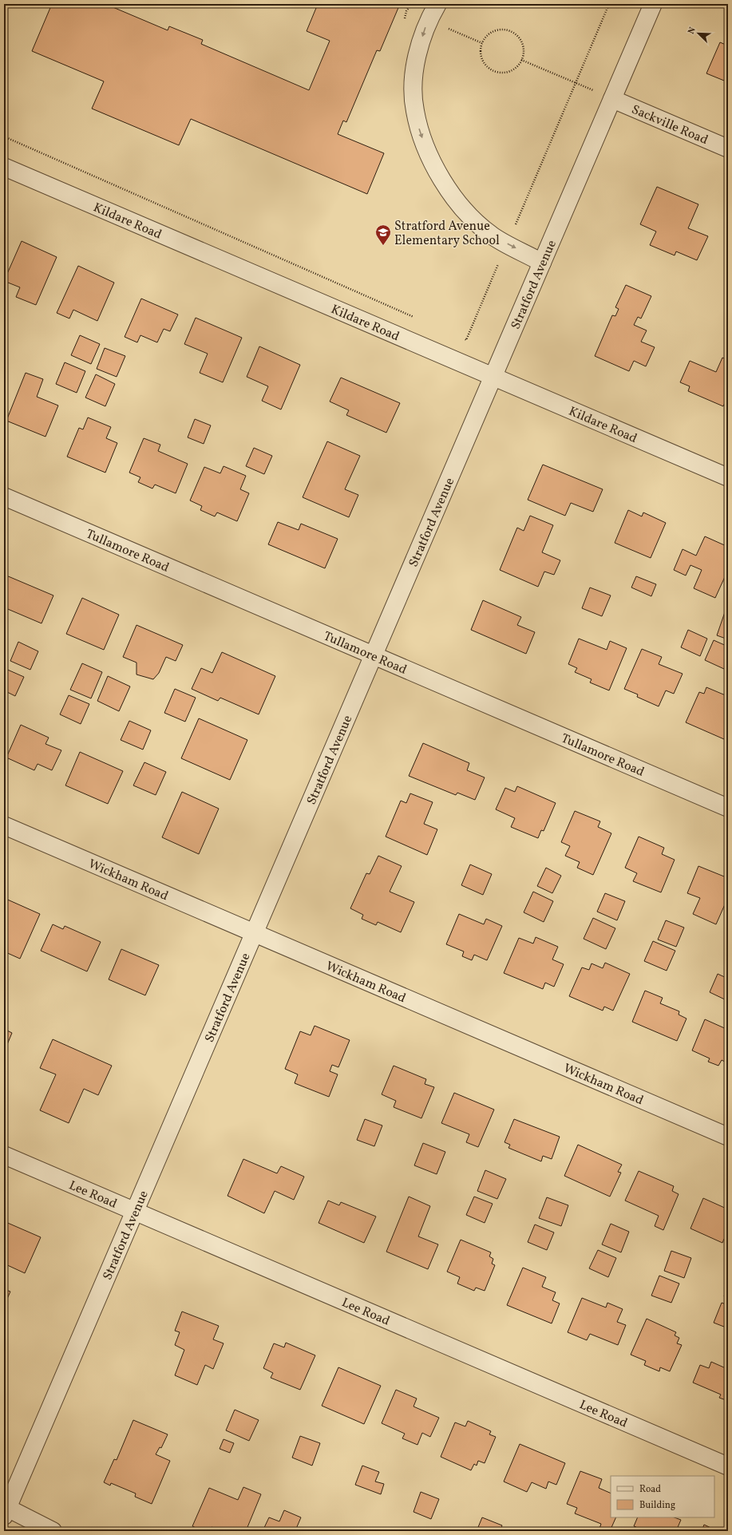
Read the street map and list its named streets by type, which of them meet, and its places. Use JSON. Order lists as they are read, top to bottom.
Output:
{
  "streets": {
    "street": [
      "Sackville Road",
      "Kildare Road",
      "Stratford Avenue",
      "Tullamore Road",
      "Wickham Road",
      "Lee Road"
    ]
  },
  "crossings": [
    ["Sackville Road", "Stratford Avenue"],
    ["Kildare Road", "Stratford Avenue"],
    ["Stratford Avenue", "Tullamore Road"],
    ["Stratford Avenue", "Wickham Road"],
    ["Stratford Avenue", "Lee Road"]
  ],
  "places": {
    "school or university": ["Stratford Avenue Elementary School"]
  },
  "legend": ["Road", "Building"],
  "north": "top left"
}
